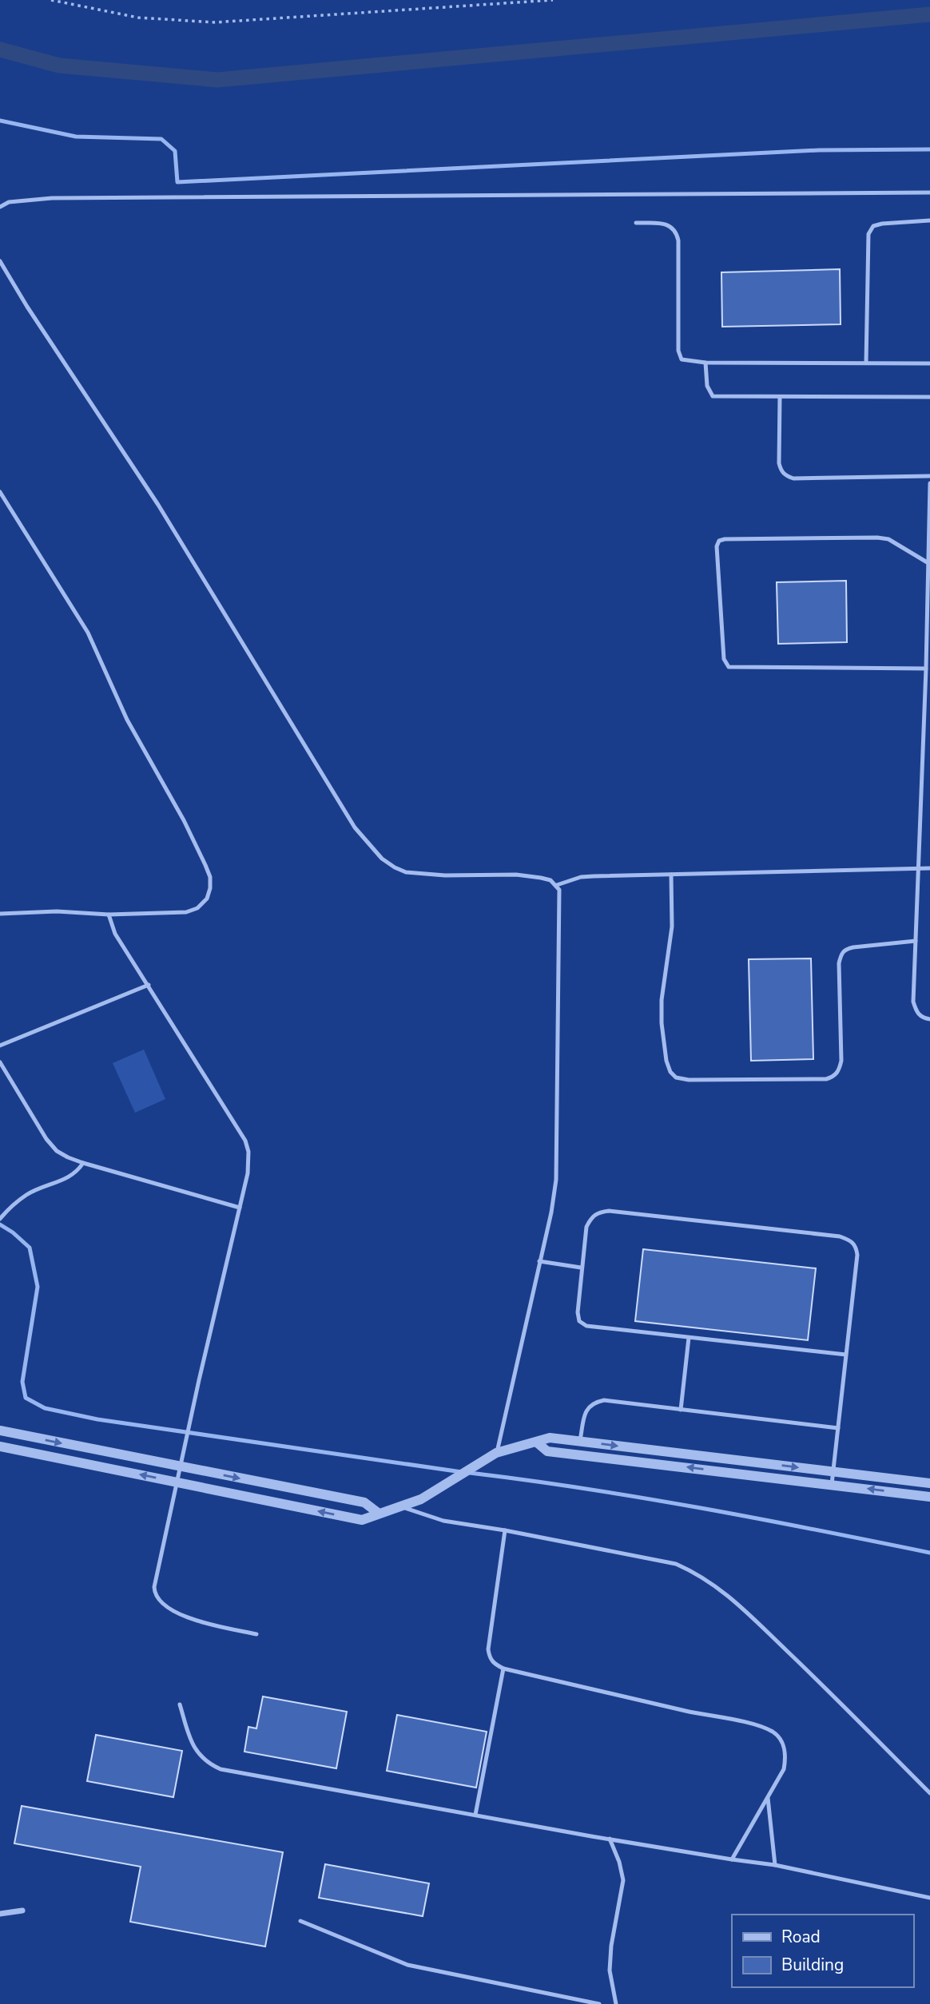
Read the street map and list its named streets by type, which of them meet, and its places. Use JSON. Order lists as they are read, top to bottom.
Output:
{
  "legend": ["Road", "Building"]
}
